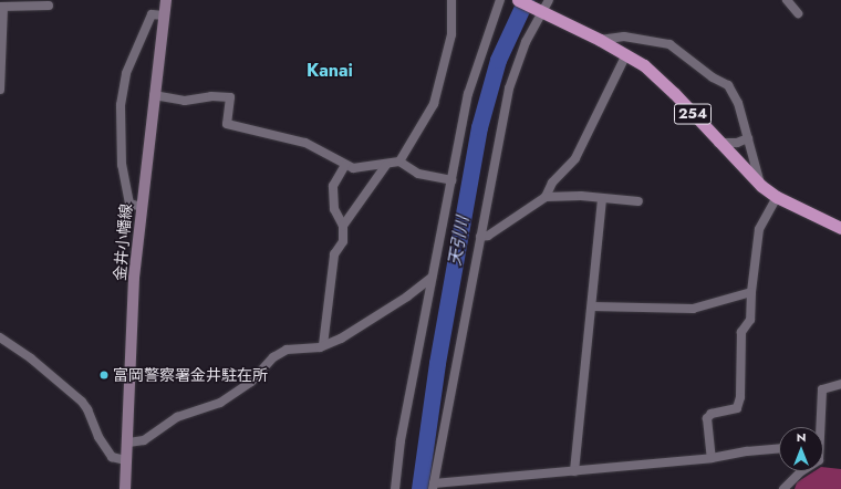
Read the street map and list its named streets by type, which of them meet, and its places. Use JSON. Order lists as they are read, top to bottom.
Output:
{
  "streets": {
    "highway": ["254"],
    "main road": ["金井小幡線"]
  },
  "districts": ["Kanai"],
  "water": ["天引川"],
  "places": ["富岡警察署金井駐在所"],
  "north": "top"
}
